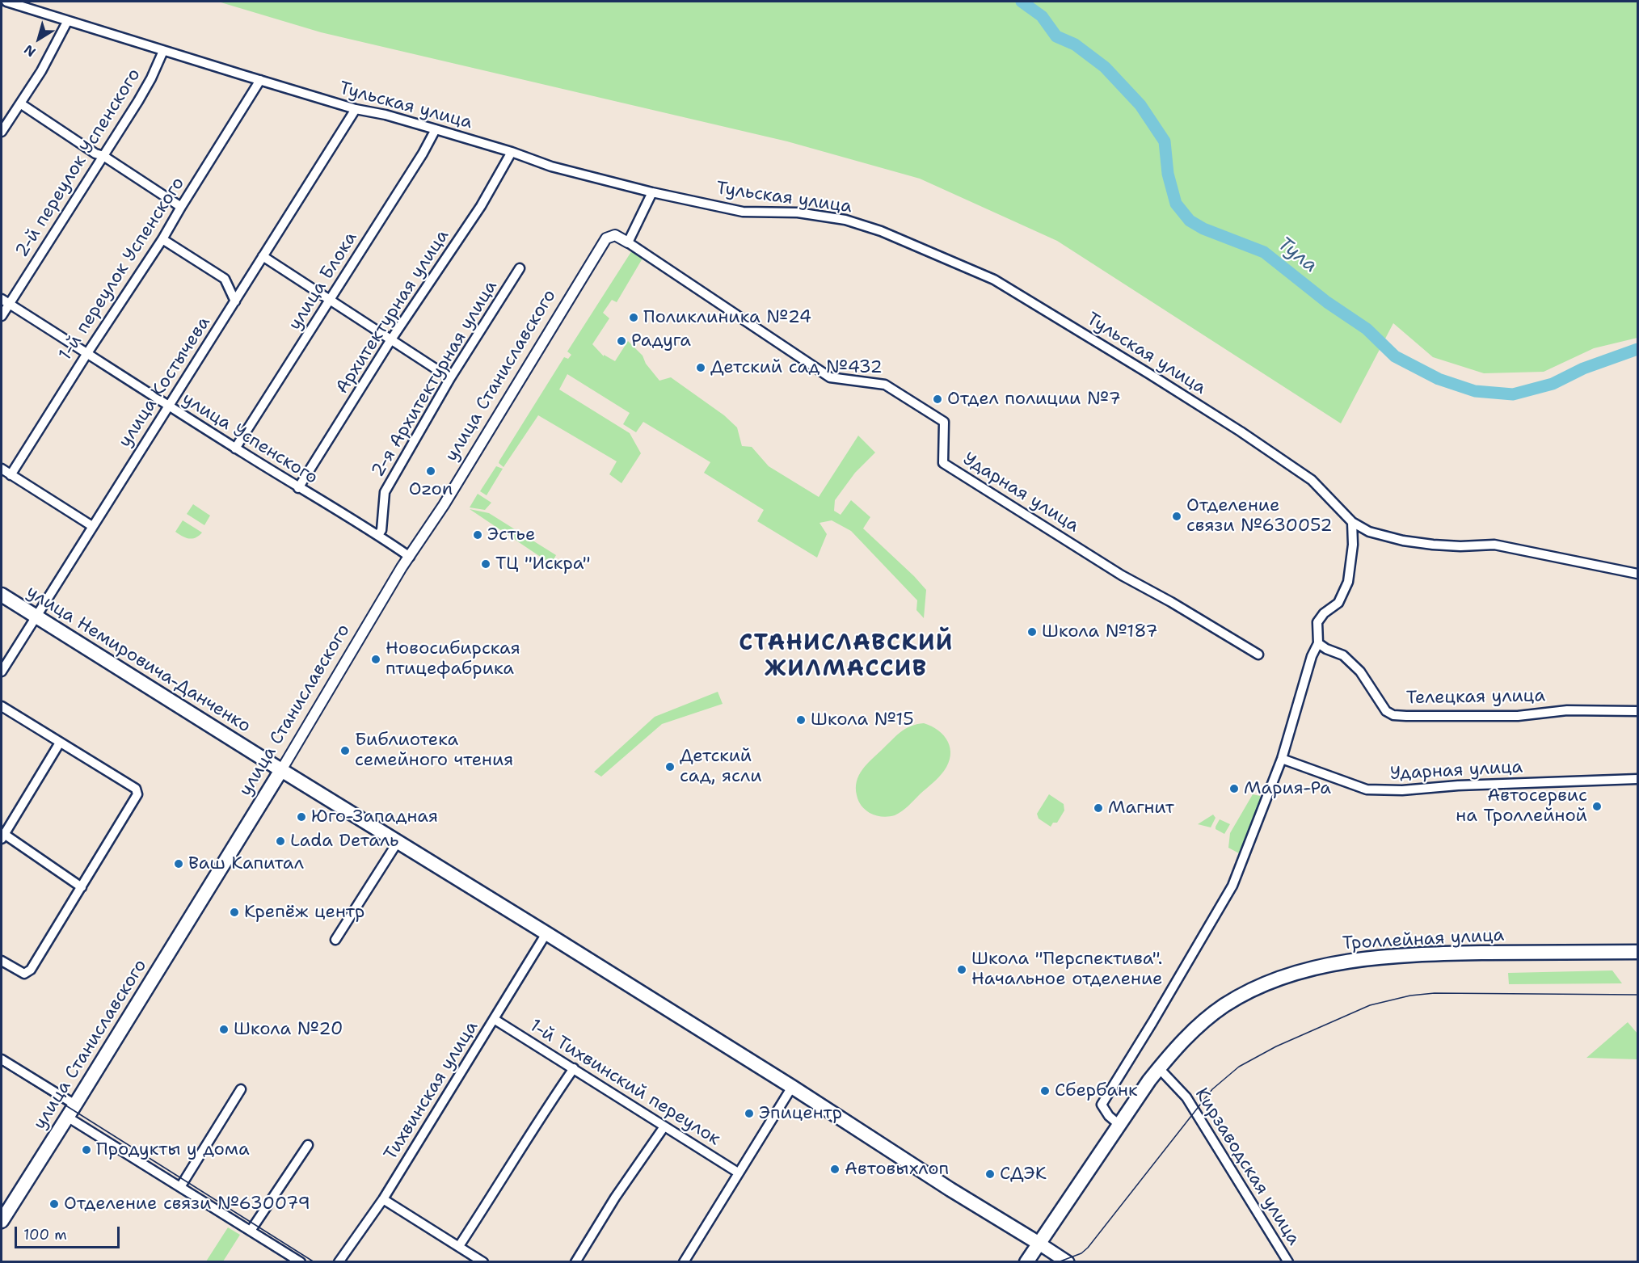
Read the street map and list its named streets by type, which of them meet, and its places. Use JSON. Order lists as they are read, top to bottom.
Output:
{
  "streets": {
    "main road": ["улица Станиславского", "улица Немировича-Данченко", "Троллейная улица"],
    "street": [
      "Тульская улица",
      "2-й переулок Успенского",
      "1-й переулок Успенского",
      "улица Блока",
      "Архитектурная улица",
      "2-я Архитектурная улица",
      "улица Костычева",
      "улица Успенского",
      "Ударная улица",
      "Телецкая улица",
      "1-й Тихвинский переулок",
      "Тихвинская улица",
      "Кирзаводская улица"
    ]
  },
  "crossings": [
    ["Тульская улица", "2-й переулок Успенского"],
    ["Тульская улица", "1-й переулок Успенского"],
    ["Тульская улица", "улица Блока"],
    ["Тульская улица", "Архитектурная улица"],
    ["Тульская улица", "улица Костычева"],
    ["2-й переулок Успенского", "улица Успенского"],
    ["1-й переулок Успенского", "улица Успенского"],
    ["улица Блока", "улица Успенского"],
    ["Архитектурная улица", "улица Успенского"],
    ["улица Станиславского", "улица Успенского"],
    ["улица Станиславского", "Ударная улица"],
    ["улица Станиславского", "улица Немировича-Данченко"],
    ["2-я Архитектурная улица", "улица Успенского"],
    ["улица Костычева", "улица Успенского"],
    ["улица Костычева", "улица Немировича-Данченко"],
    ["улица Немировича-Данченко", "Троллейная улица"],
    ["улица Немировича-Данченко", "Тихвинская улица"],
    ["Троллейная улица", "Кирзаводская улица"],
    ["1-й Тихвинский переулок", "Тихвинская улица"]
  ],
  "districts": ["СТАНИСЛАВСКИЙ ЖИЛМАССИВ"],
  "water": ["Тула"],
  "places": [
    "Поликлиника №24",
    "Радуга",
    "Детский сад №432",
    "Отдел полиции №7",
    "Ozon",
    "Отделение связи №630052",
    "Эстье",
    "ТЦ \"Искра\"",
    "Школа №187",
    "Новосибирская птицефабрика",
    "Школа №15",
    "Библиотека семейного чтения",
    "Детский сад, ясли",
    "Мария-Ра",
    "Автосервис на Троллейной",
    "Магнит",
    "Юго-Западная",
    "Lada Dеталь",
    "Ваш Капитал",
    "Крепёж центр",
    "Школа \"Перспектива\". Начальное отделение",
    "Школа №20",
    "Сбербанк",
    "Эпицентр",
    "Продукты у дома",
    "Автовыхлоп",
    "СДЭК",
    "Отделение связи №630079"
  ],
  "scale_bar": "100 m",
  "north": "bottom left"
}
